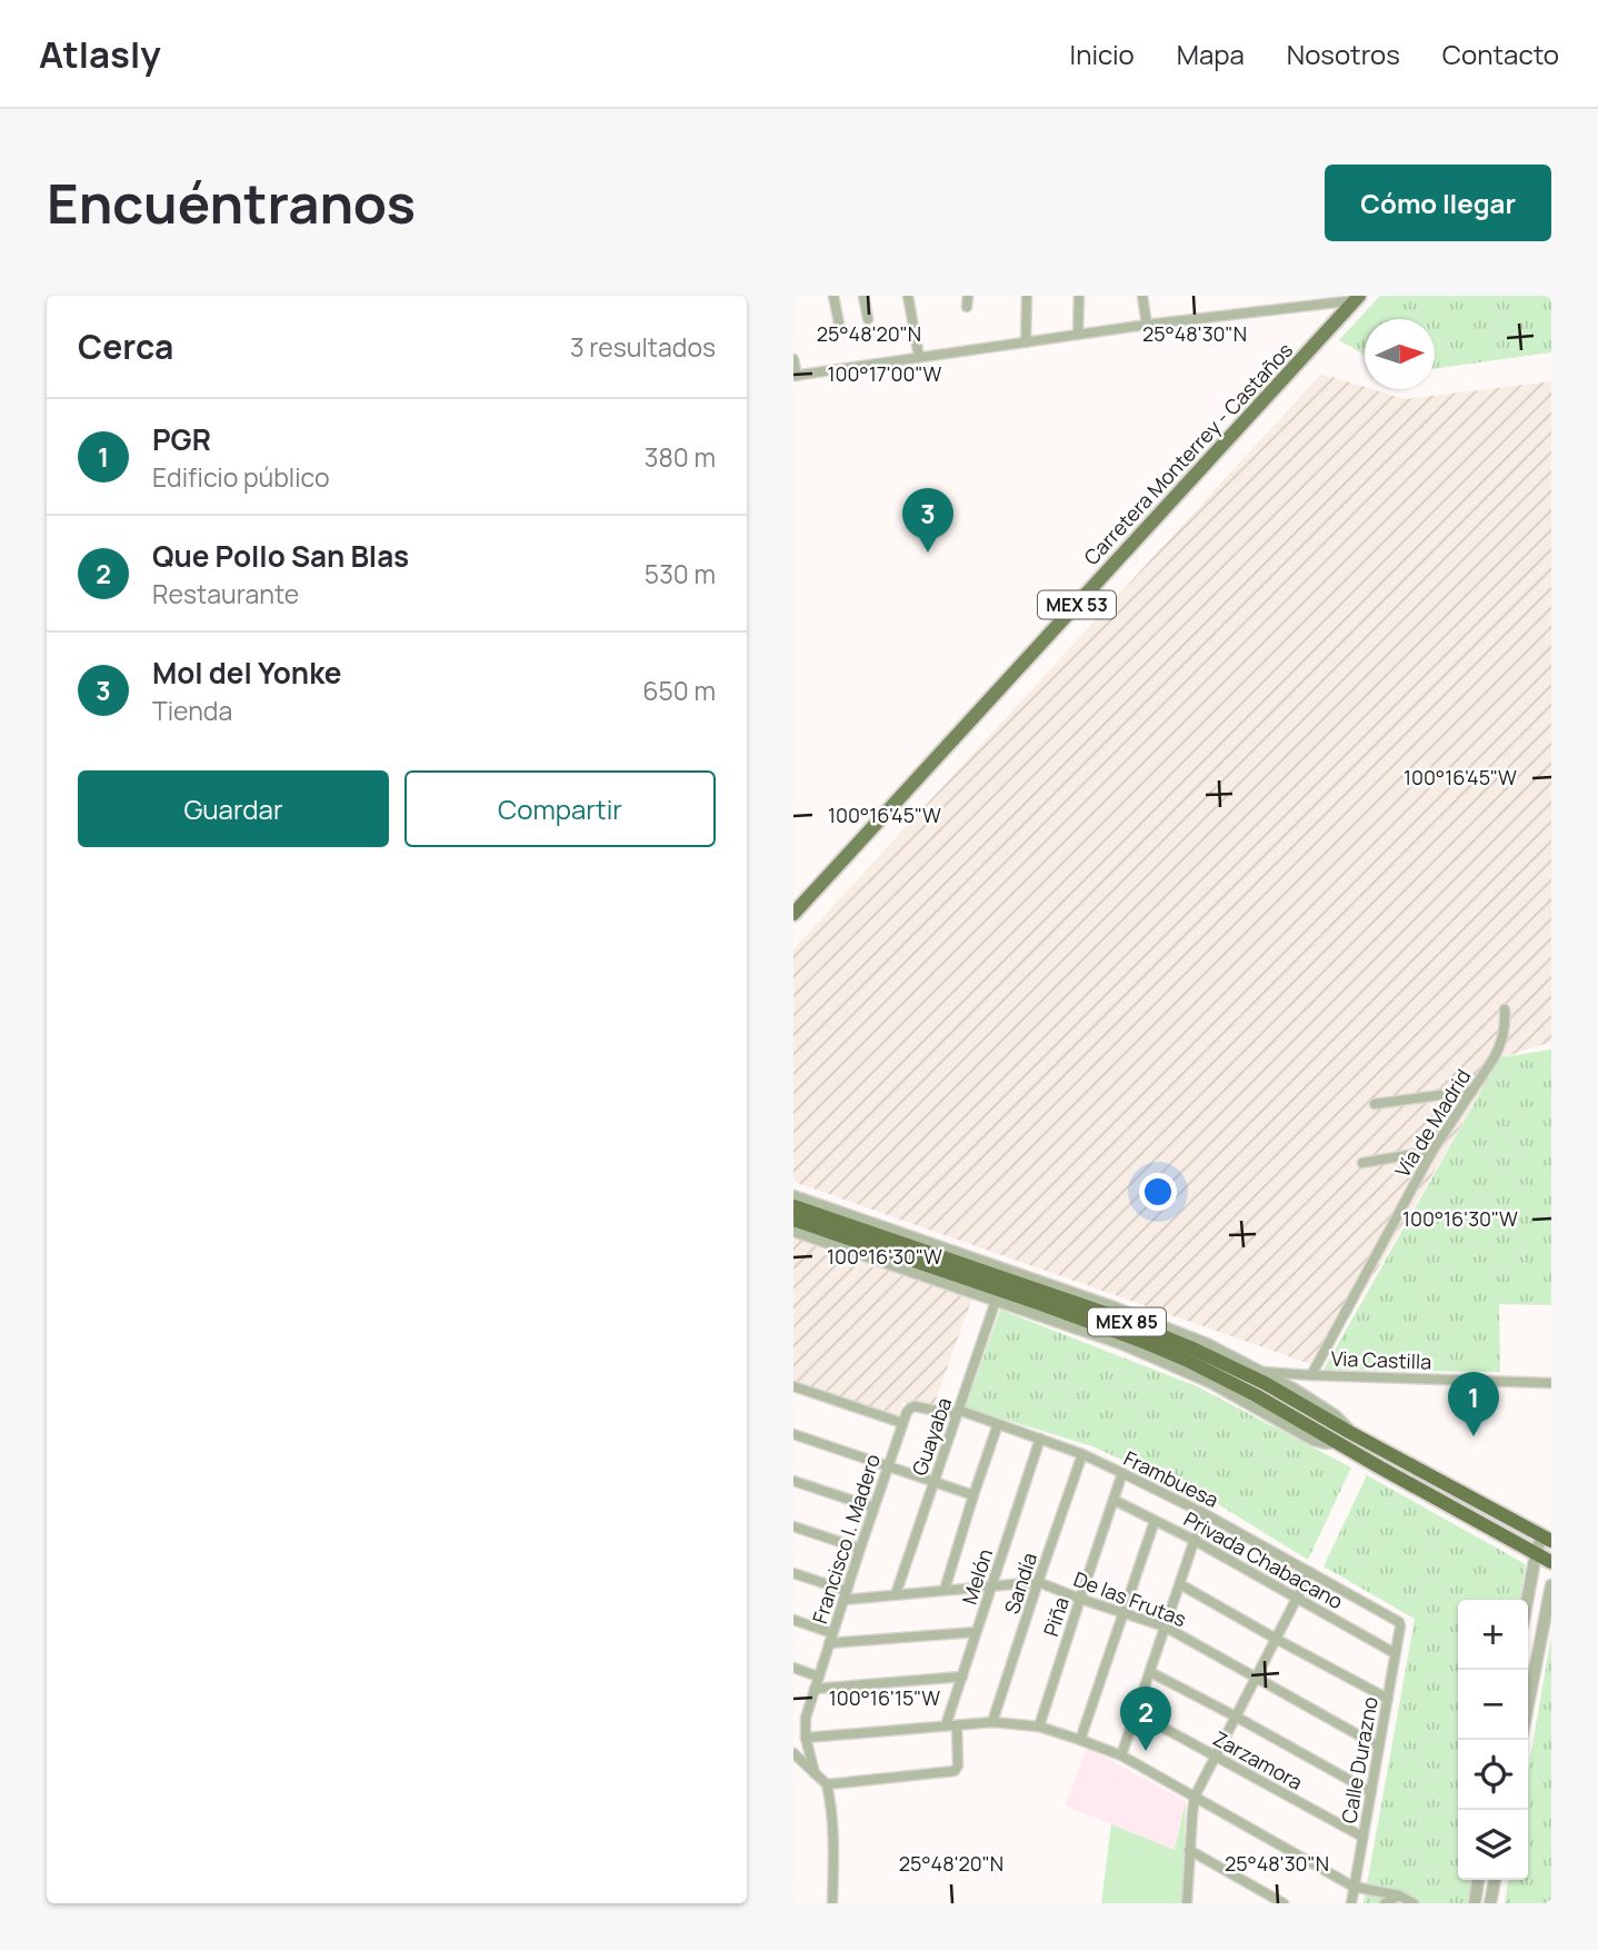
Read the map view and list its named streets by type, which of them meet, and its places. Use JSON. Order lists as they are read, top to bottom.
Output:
{
  "streets": {
    "highway": ["MEX 85"],
    "main road": ["Carretera Monterrey - Castaños", "MEX 53"],
    "street": [
      "Vía de Madrid",
      "Via Castilla",
      "Guayaba",
      "Frambuesa",
      "Francisco I. Madero",
      "Privada Chabacano",
      "Melón",
      "Sandía",
      "De las Frutas",
      "Piña",
      "Zarzamora",
      "Calle Durazno"
    ]
  },
  "crossings": [
    ["Vía de Madrid", "Via Castilla"],
    ["MEX 85", "Guayaba"],
    ["Guayaba", "Frambuesa"],
    ["Guayaba", "De las Frutas"],
    ["Frambuesa", "Francisco I. Madero"],
    ["Frambuesa", "Melón"],
    ["Frambuesa", "Sandía"],
    ["Frambuesa", "Piña"],
    ["Frambuesa", "Calle Durazno"],
    ["Francisco I. Madero", "De las Frutas"],
    ["Privada Chabacano", "Piña"],
    ["Privada Chabacano", "Calle Durazno"],
    ["Melón", "De las Frutas"],
    ["Sandía", "De las Frutas"],
    ["De las Frutas", "Piña"],
    ["De las Frutas", "Calle Durazno"],
    ["Zarzamora", "Calle Durazno"]
  ],
  "north": "right",
  "page": {
    "header": "Atlasly",
    "nav": [
      "Inicio",
      "Mapa",
      "Nosotros",
      "Contacto"
    ],
    "buttons": [
      "Cómo llegar",
      ["Guardar", "Compartir"]
    ],
    "title": "Encuéntranos",
    "heading": ["Cerca", "3 resultados"],
    "list": [
      {
        "mark": "1",
        "name": "PGR",
        "note": "Edificio público",
        "value": "380 m"
      },
      {
        "mark": "2",
        "name": "Que Pollo San Blas",
        "note": "Restaurante",
        "value": "530 m"
      },
      {
        "mark": "3",
        "name": "Mol del Yonke",
        "note": "Tienda",
        "value": "650 m"
      }
    ],
    "pins": ["3", "1", "2"],
    "map_buttons": ["+", "−"]
  },
  "coordinates": [
    "25°48'20\"N",
    "25°48'30\"N",
    "100°17'00\"W",
    "100°16'45\"W",
    "100°16'30\"W",
    "100°16'15\"W"
  ]
}
